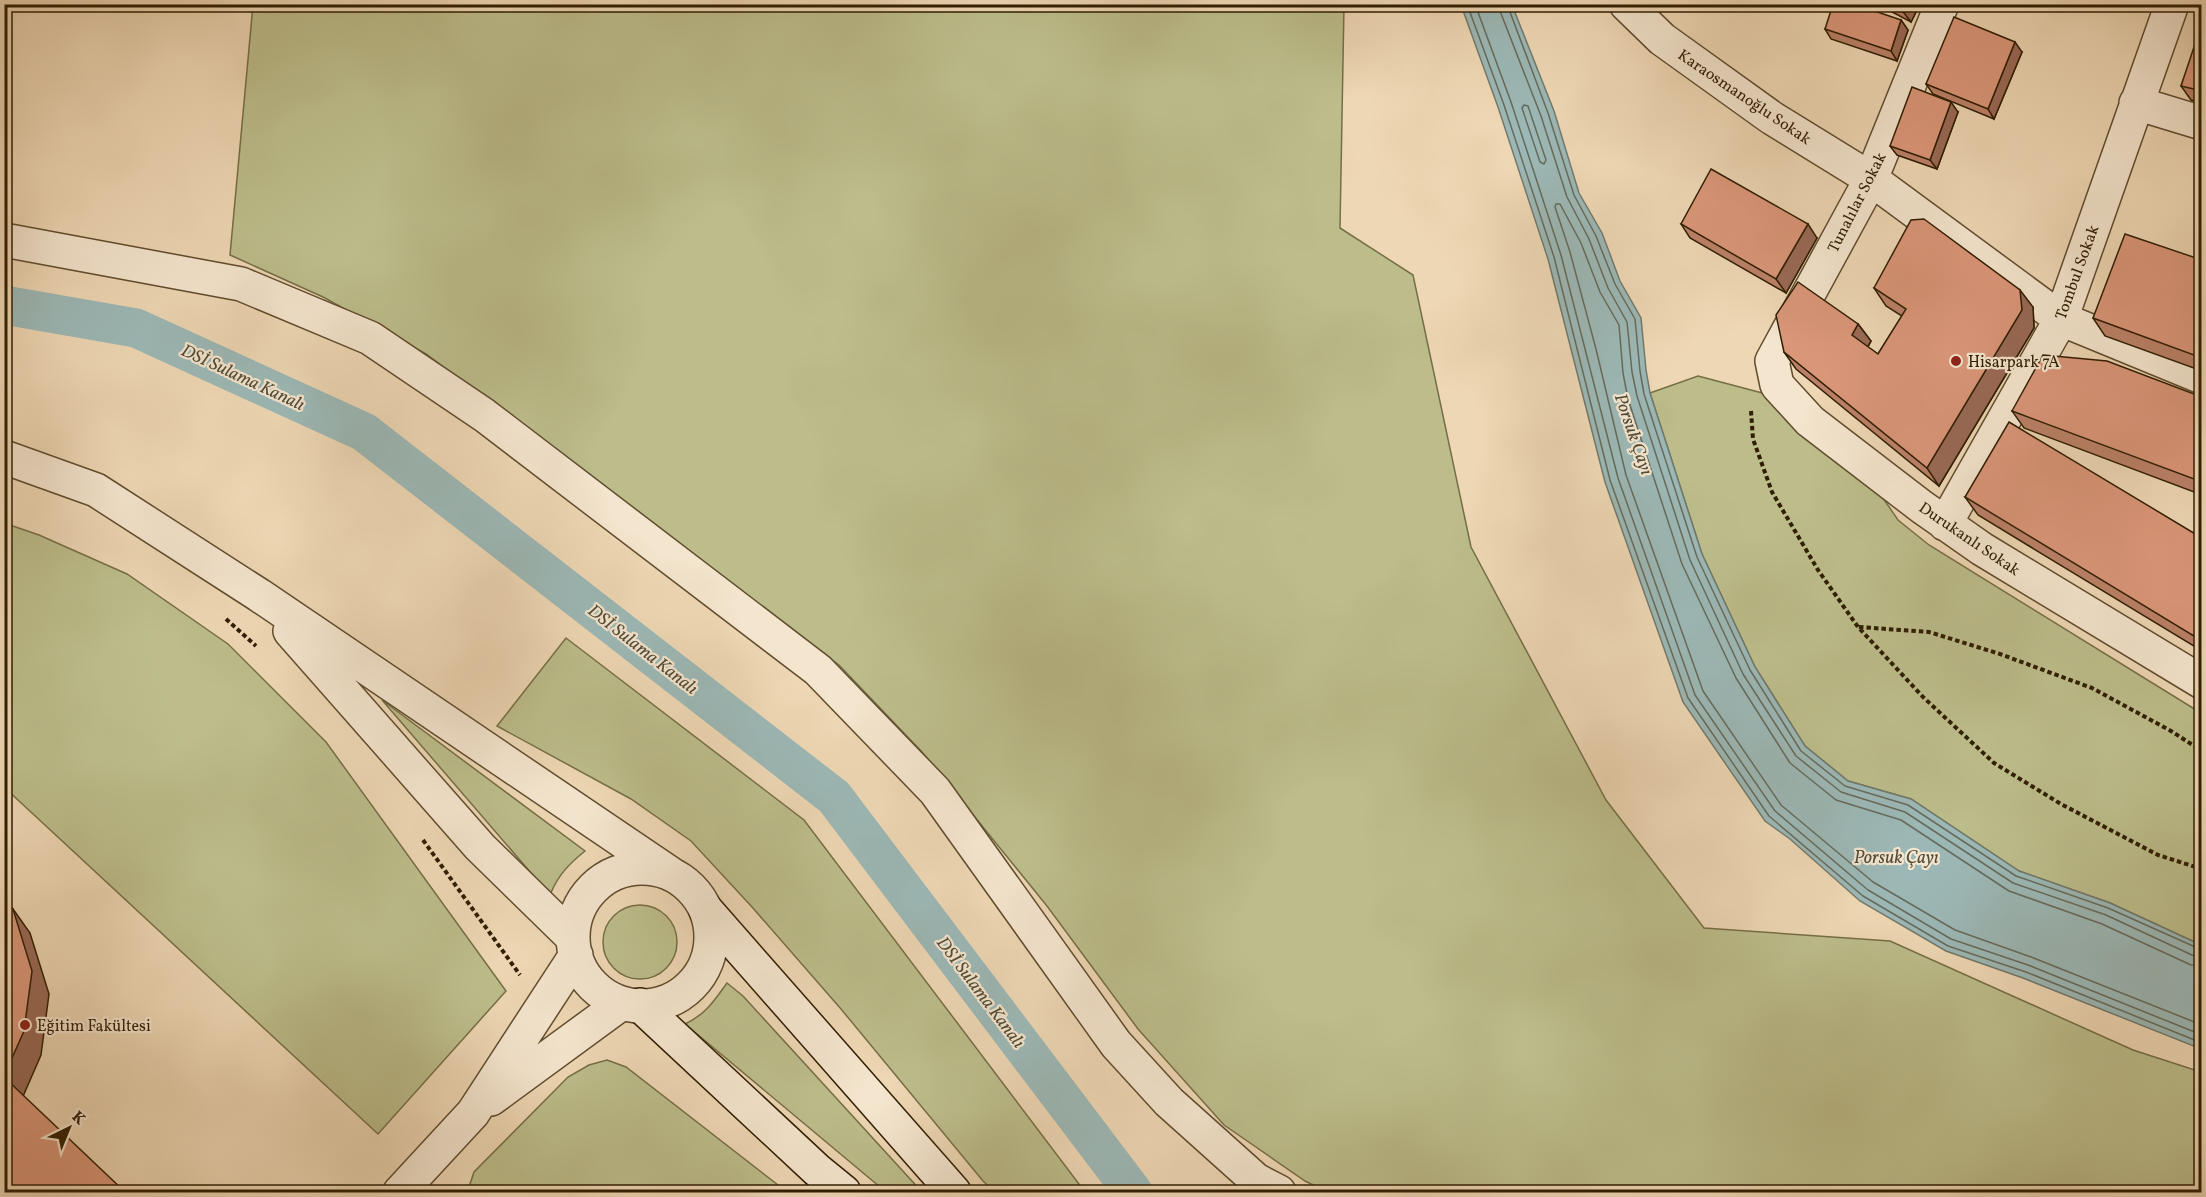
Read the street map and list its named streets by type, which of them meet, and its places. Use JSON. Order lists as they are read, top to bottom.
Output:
{
  "streets": {
    "street": [
      "Karaosmanoğlu Sokak",
      "Tunalılar Sokak",
      "Tombul Sokak",
      "Durukanlı Sokak"
    ]
  },
  "crossings": [
    ["Karaosmanoğlu Sokak", "Tunalılar Sokak"],
    ["Karaosmanoğlu Sokak", "Tombul Sokak"],
    ["Tunalılar Sokak", "Durukanlı Sokak"],
    ["Tombul Sokak", "Durukanlı Sokak"]
  ],
  "water": ["DSİ Sulama Kanalı", "Porsuk Çayı"],
  "places": ["Hisarpark 7A", "Eğitim Fakültesi"],
  "north": "top right"
}
